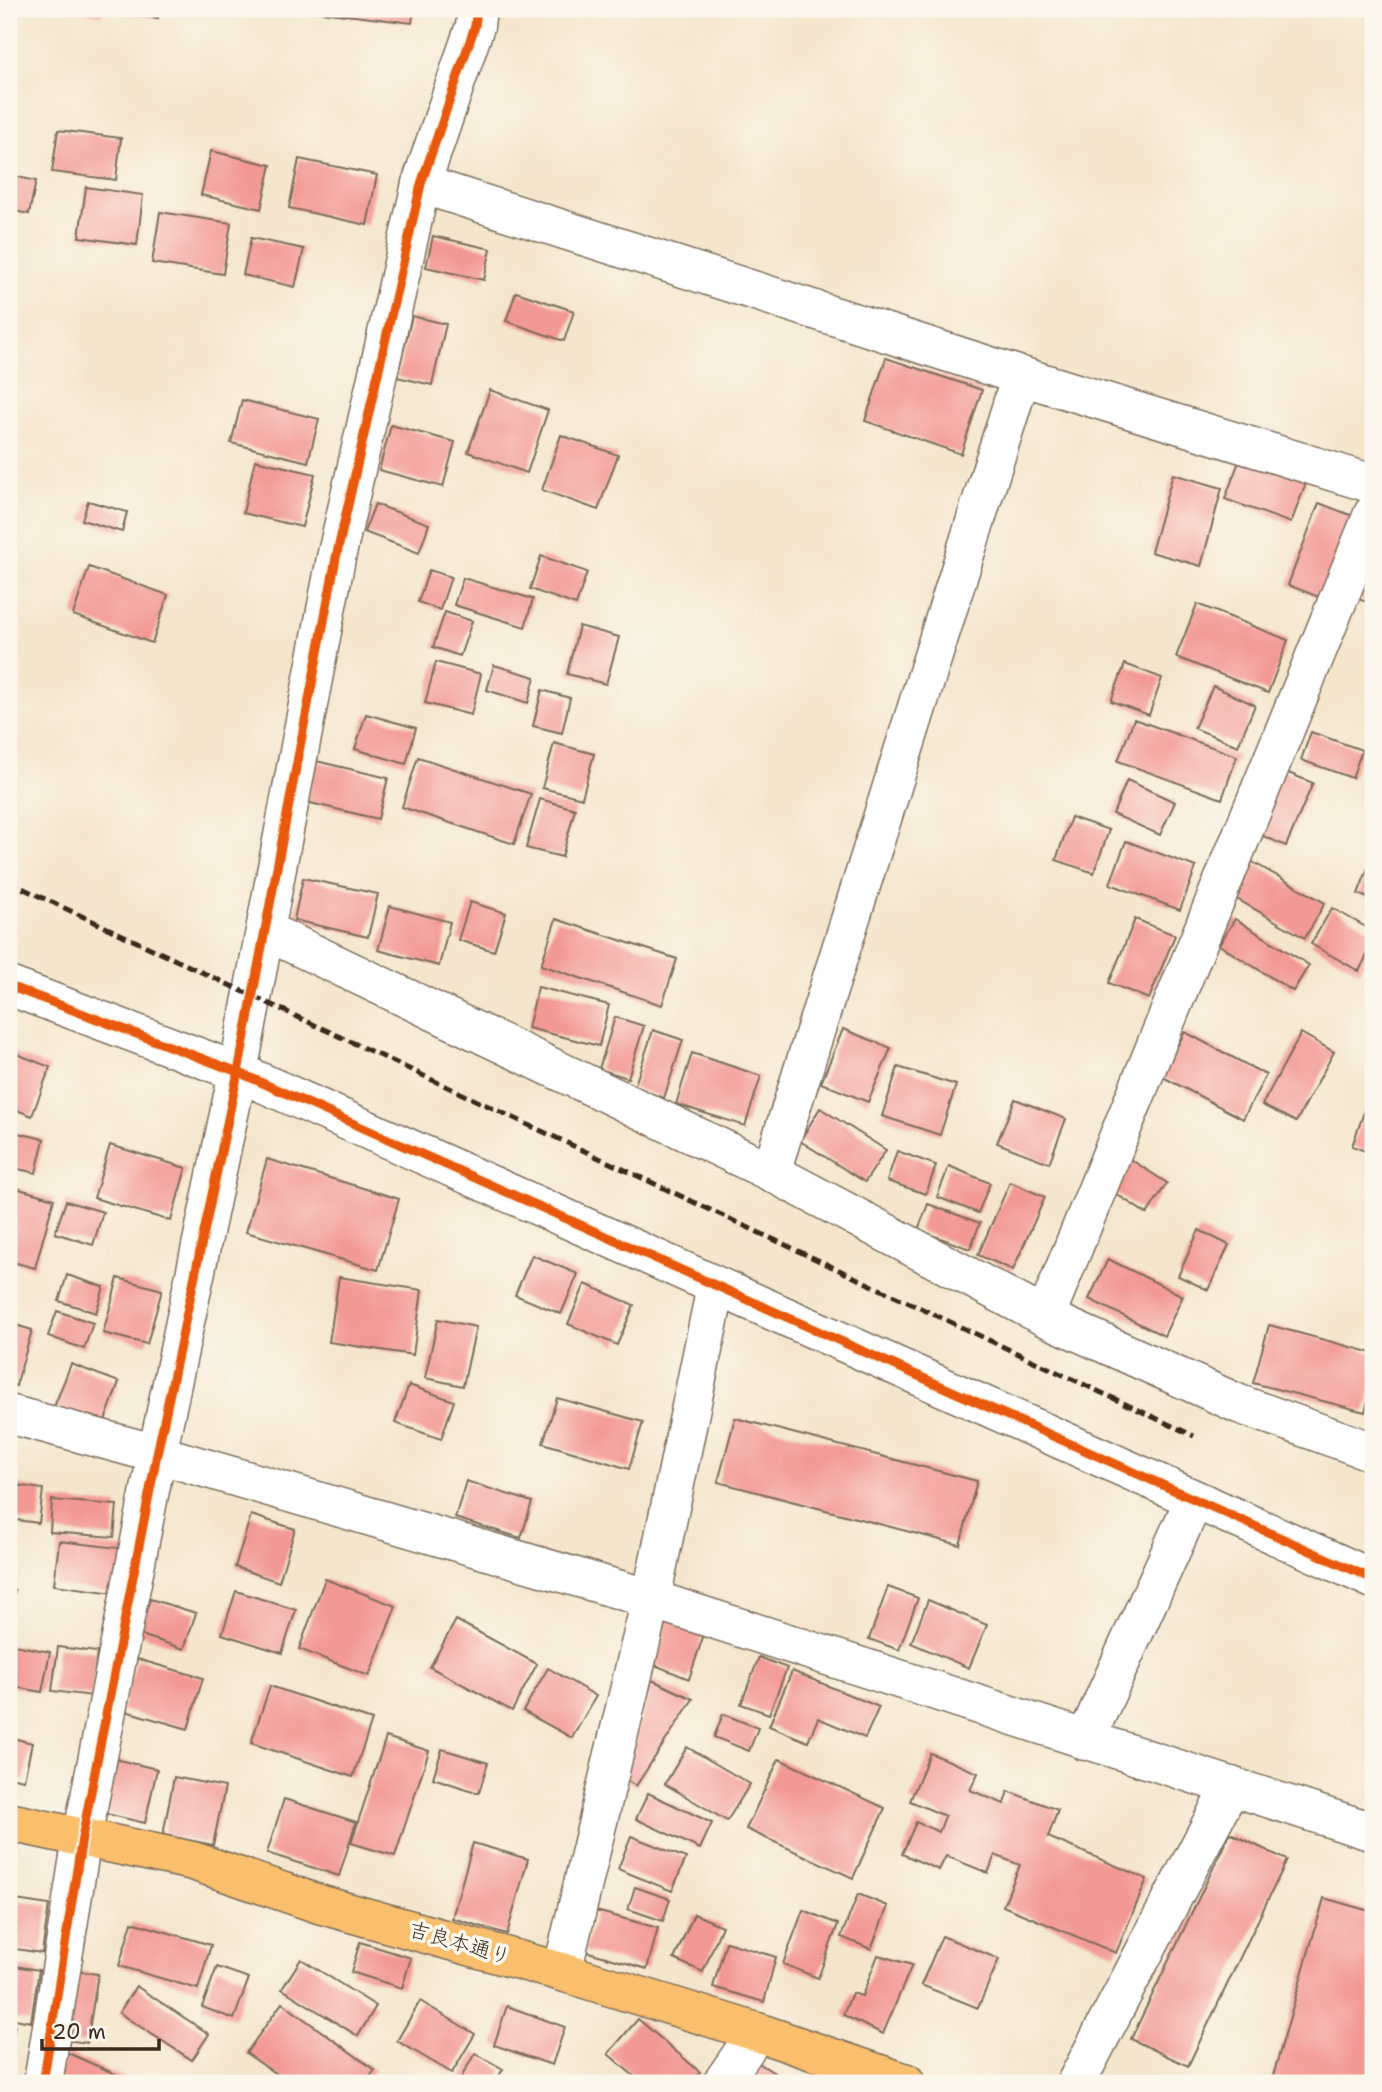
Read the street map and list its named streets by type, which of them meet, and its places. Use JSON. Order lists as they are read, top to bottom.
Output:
{
  "streets": {
    "highway": ["吉良本通り"]
  },
  "scale_bar": "20 m"
}
